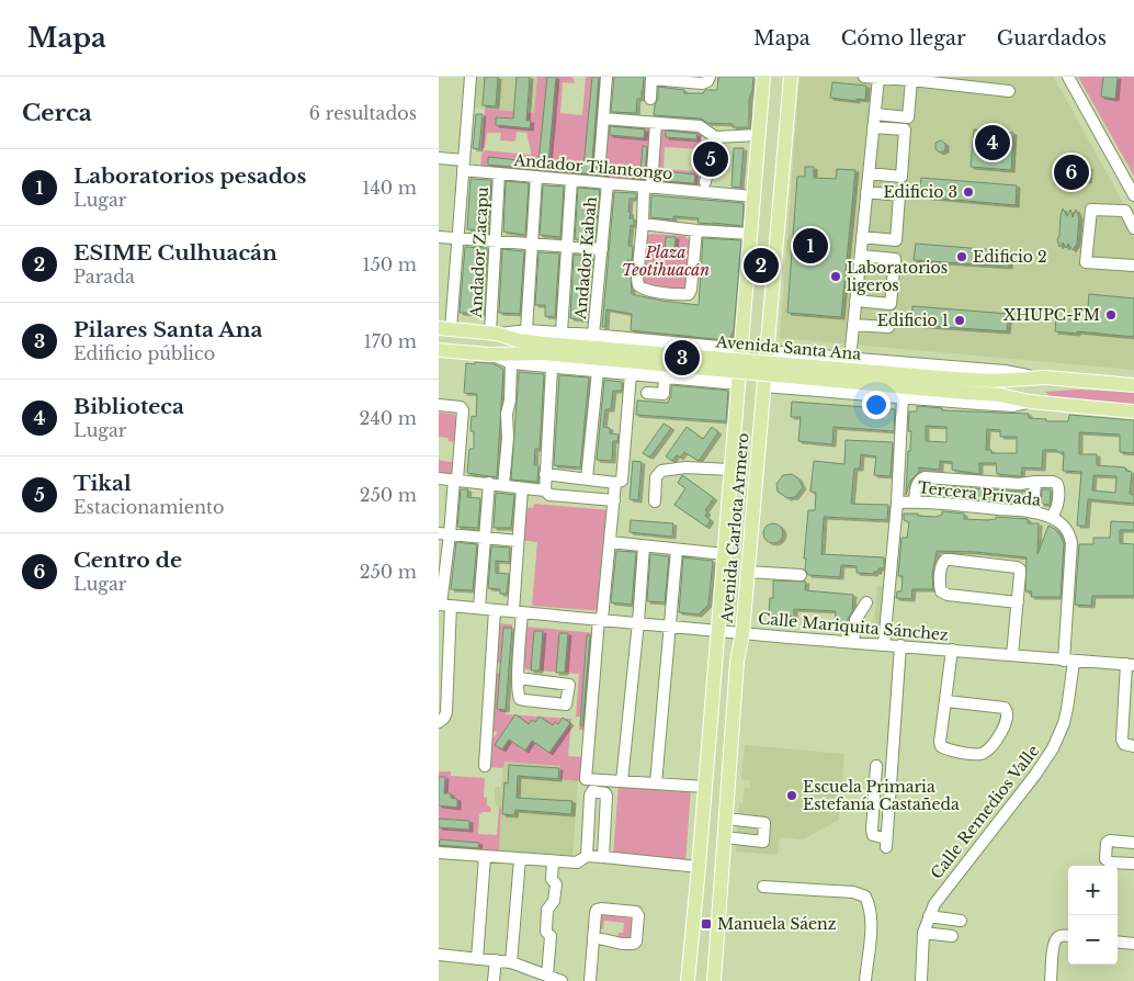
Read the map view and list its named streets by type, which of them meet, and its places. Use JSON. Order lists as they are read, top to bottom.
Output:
{
  "streets": {
    "main road": ["Avenida Santa Ana", "Avenida Carlota Armero"],
    "street": [
      "Andador Tilantongo",
      "Andador Zacapu",
      "Andador Kabah",
      "Tercera Privada",
      "Calle Mariquita Sánchez",
      "Calle Remedios Valle"
    ]
  },
  "crossings": [
    ["Andador Tilantongo", "Andador Zacapu"],
    ["Andador Tilantongo", "Andador Kabah"],
    ["Andador Tilantongo", "Avenida Carlota Armero"],
    ["Andador Zacapu", "Avenida Santa Ana"],
    ["Andador Kabah", "Avenida Santa Ana"],
    ["Avenida Santa Ana", "Avenida Carlota Armero"],
    ["Tercera Privada", "Calle Mariquita Sánchez"],
    ["Tercera Privada", "Calle Remedios Valle"],
    ["Avenida Carlota Armero", "Calle Mariquita Sánchez"],
    ["Calle Mariquita Sánchez", "Calle Remedios Valle"]
  ],
  "parks": ["Plaza Teotihuacán"],
  "places": {
    "other": [
      "Edificio 3",
      "Edificio 2",
      "Laboratorios ligeros",
      "XHUPC-FM",
      "Edificio 1",
      "Escuela Primaria Estefanía Castañeda"
    ],
    "transit": ["Manuela Sáenz"]
  },
  "page": {
    "header": "Mapa",
    "nav": ["Mapa", "Cómo llegar", "Guardados"],
    "heading": ["Cerca", "6 resultados"],
    "pins": [
      "4",
      "5",
      "6",
      "1",
      "2",
      "3"
    ],
    "list": [
      {
        "mark": "1",
        "name": "Laboratorios pesados",
        "note": "Lugar",
        "value": "140 m"
      },
      {
        "mark": "2",
        "name": "ESIME Culhuacán",
        "note": "Parada",
        "value": "150 m"
      },
      {
        "mark": "3",
        "name": "Pilares Santa Ana",
        "note": "Edificio público",
        "value": "170 m"
      },
      {
        "mark": "4",
        "name": "Biblioteca",
        "note": "Lugar",
        "value": "240 m"
      },
      {
        "mark": "5",
        "name": "Tikal",
        "note": "Estacionamiento",
        "value": "250 m"
      },
      {
        "mark": "6",
        "name": "Centro de",
        "note": "Lugar",
        "value": "250 m"
      }
    ],
    "map_buttons": ["+", "−"]
  }
}
